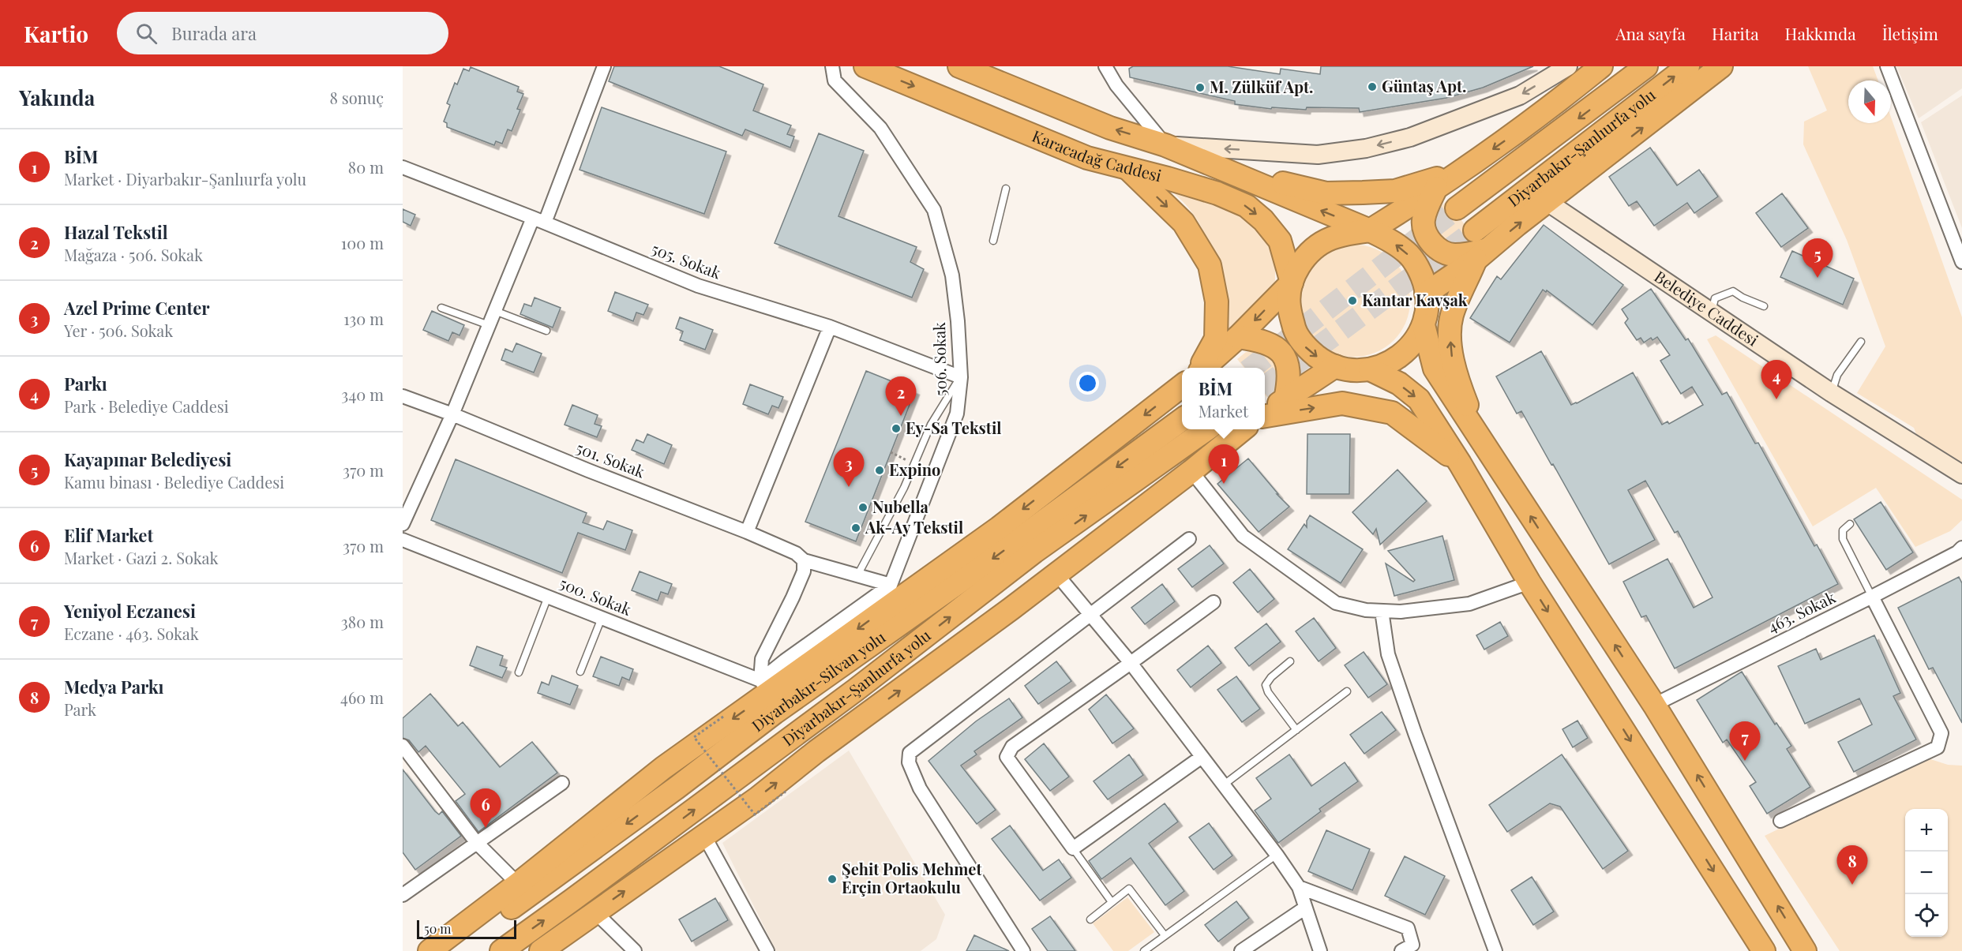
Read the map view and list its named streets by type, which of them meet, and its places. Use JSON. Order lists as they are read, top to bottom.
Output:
{
  "streets": {
    "highway": ["Diyarbakır-Şanlıurfa yolu", "Karacadağ Caddesi", "Diyarbakır-Silvan yolu"],
    "street": [
      "505. Sokak",
      "Belediye Caddesi",
      "506. Sokak",
      "501. Sokak",
      "500. Sokak",
      "463. Sokak"
    ]
  },
  "crossings": [
    ["505. Sokak", "506. Sokak"],
    ["506. Sokak", "501. Sokak"],
    ["500. Sokak", "Diyarbakır-Silvan yolu"]
  ],
  "places": [
    "Güntaş Apt.",
    "M. Zülküf Apt.",
    "Kantar Kavşak",
    "Ey-Sa Tekstil",
    "Expino",
    "Nubella",
    "Ak-Ay Tekstil",
    "Şehit Polis Mehmet Erçin Ortaokulu"
  ],
  "scale_bar": "50 m",
  "north": "bottom",
  "page": {
    "header": "Kartio",
    "search": "Burada ara",
    "nav": [
      "Ana sayfa",
      "Harita",
      "Hakkında",
      "İletişim"
    ],
    "heading": ["Yakında", "8 sonuç"],
    "list": [
      {
        "mark": "1",
        "name": "BİM",
        "note": "Market · Diyarbakır-Şanlıurfa yolu",
        "value": "80 m"
      },
      {
        "mark": "2",
        "name": "Hazal Tekstil",
        "note": "Mağaza · 506. Sokak",
        "value": "100 m"
      },
      {
        "mark": "3",
        "name": "Azel Prime Center",
        "note": "Yer · 506. Sokak",
        "value": "130 m"
      },
      {
        "mark": "4",
        "name": "Parkı",
        "note": "Park · Belediye Caddesi",
        "value": "340 m"
      },
      {
        "mark": "5",
        "name": "Kayapınar Belediyesi",
        "note": "Kamu binası · Belediye Caddesi",
        "value": "370 m"
      },
      {
        "mark": "6",
        "name": "Elif Market",
        "note": "Market · Gazi 2. Sokak",
        "value": "370 m"
      },
      {
        "mark": "7",
        "name": "Yeniyol Eczanesi",
        "note": "Eczane · 463. Sokak",
        "value": "380 m"
      },
      {
        "mark": "8",
        "name": "Medya Parkı",
        "note": "Park",
        "value": "460 m"
      }
    ],
    "pins": [
      "5",
      "4",
      "2",
      "1",
      "3",
      "7",
      "6",
      "8"
    ],
    "popup": ["BİM", "Market"],
    "map_buttons": ["+", "−"],
    "scale": "50 m"
  }
}
